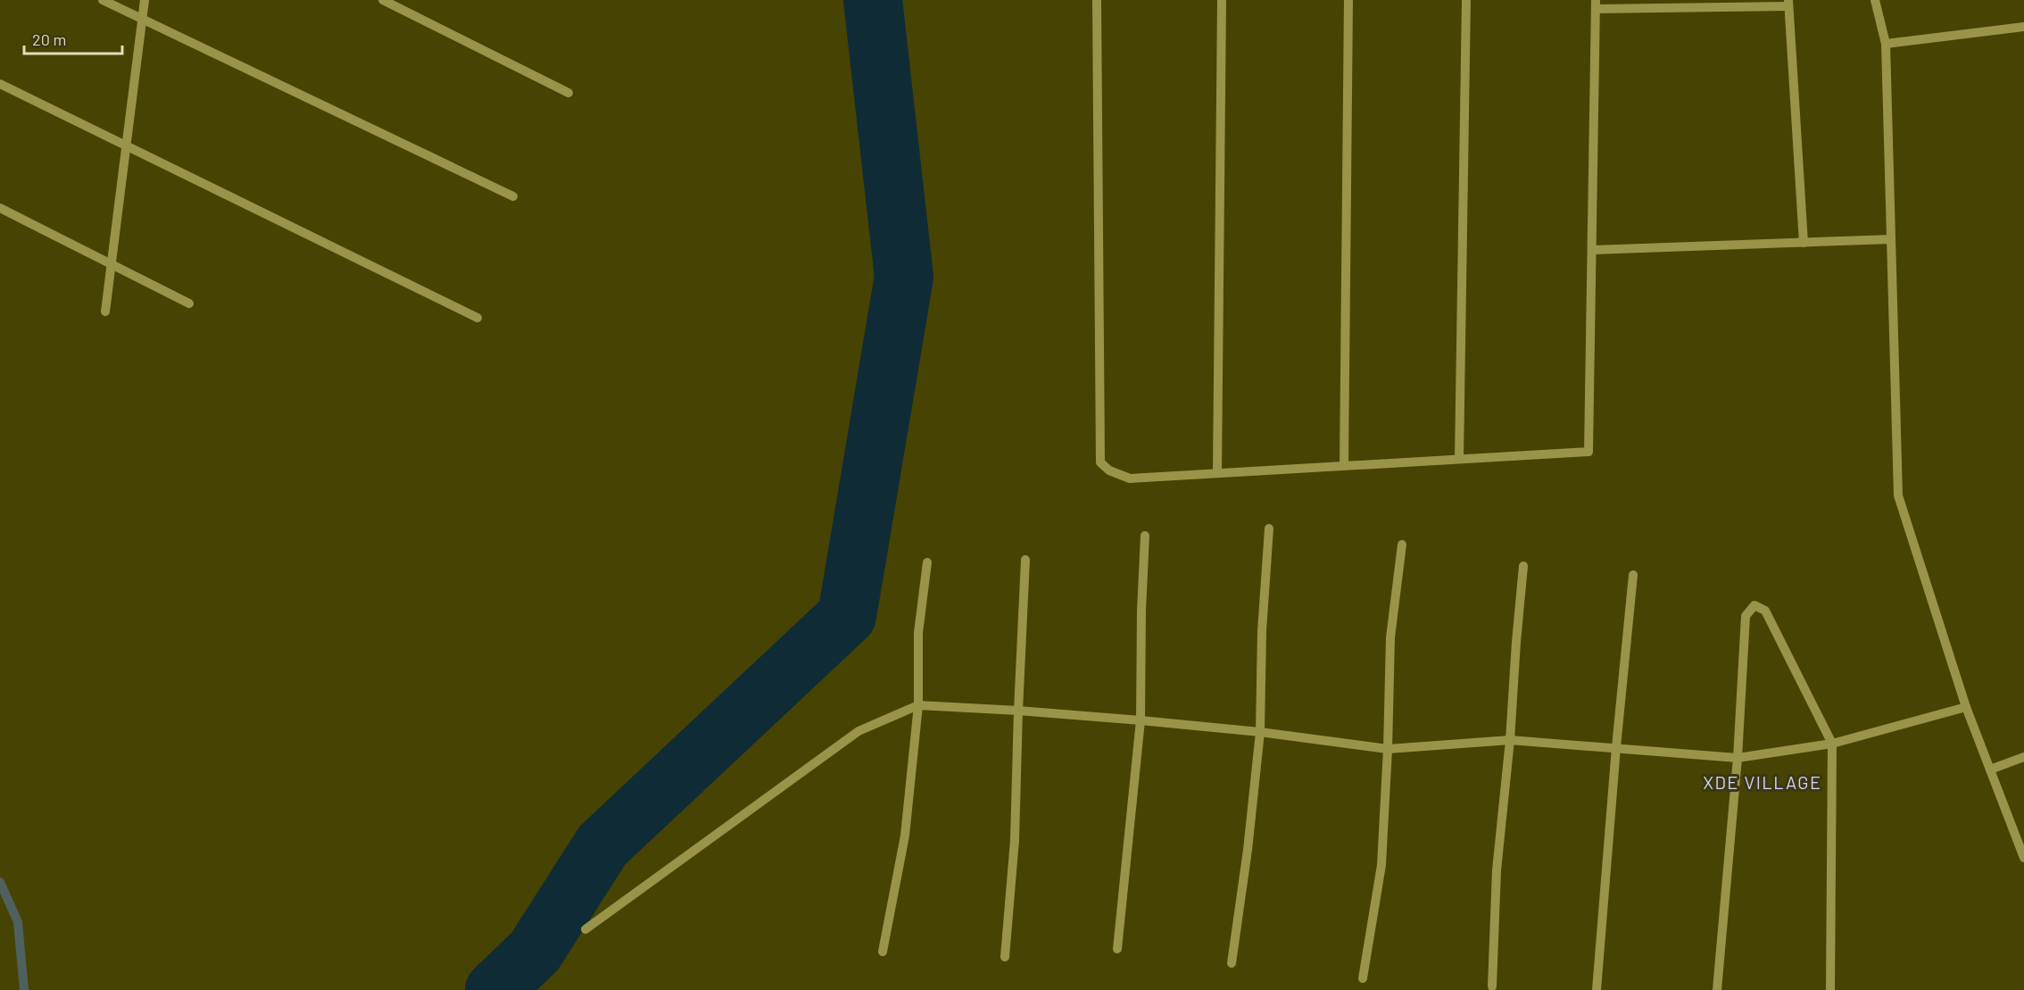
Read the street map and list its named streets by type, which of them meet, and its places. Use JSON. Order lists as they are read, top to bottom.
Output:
{
  "districts": ["XDE VILLAGE"],
  "scale_bar": "20 m"
}
